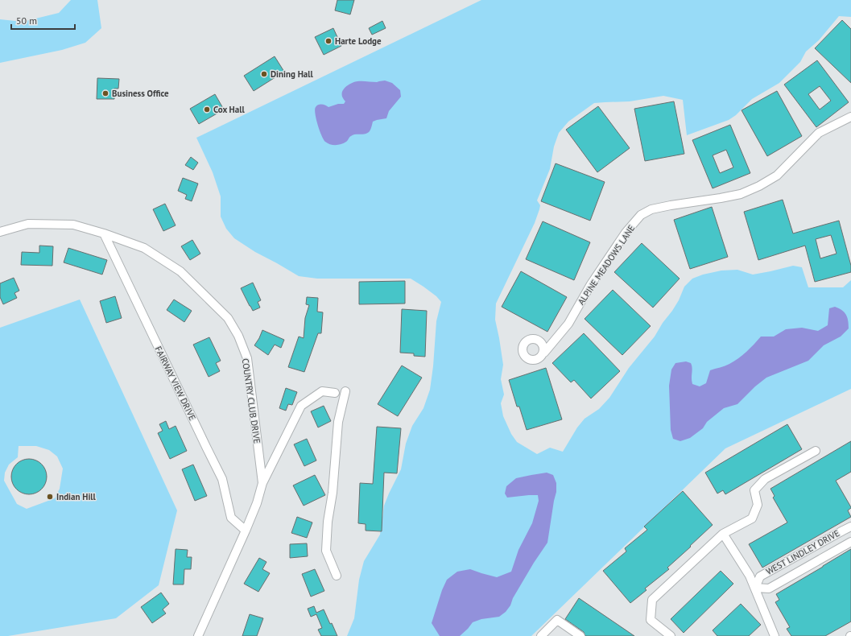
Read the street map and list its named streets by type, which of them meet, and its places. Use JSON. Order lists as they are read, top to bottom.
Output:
{
  "streets": {
    "street": [
      "ALPINE MEADOWS LANE",
      "FAIRWAY VIEW DRIVE",
      "COUNTRY CLUB DRIVE",
      "WEST LINDLEY DRIVE"
    ]
  },
  "crossings": [
    ["FAIRWAY VIEW DRIVE", "COUNTRY CLUB DRIVE"]
  ],
  "places": [
    "Harte Lodge",
    "Dining Hall",
    "Business Office",
    "Cox Hall",
    "Indian Hill"
  ],
  "scale_bar": "50 m"
}
